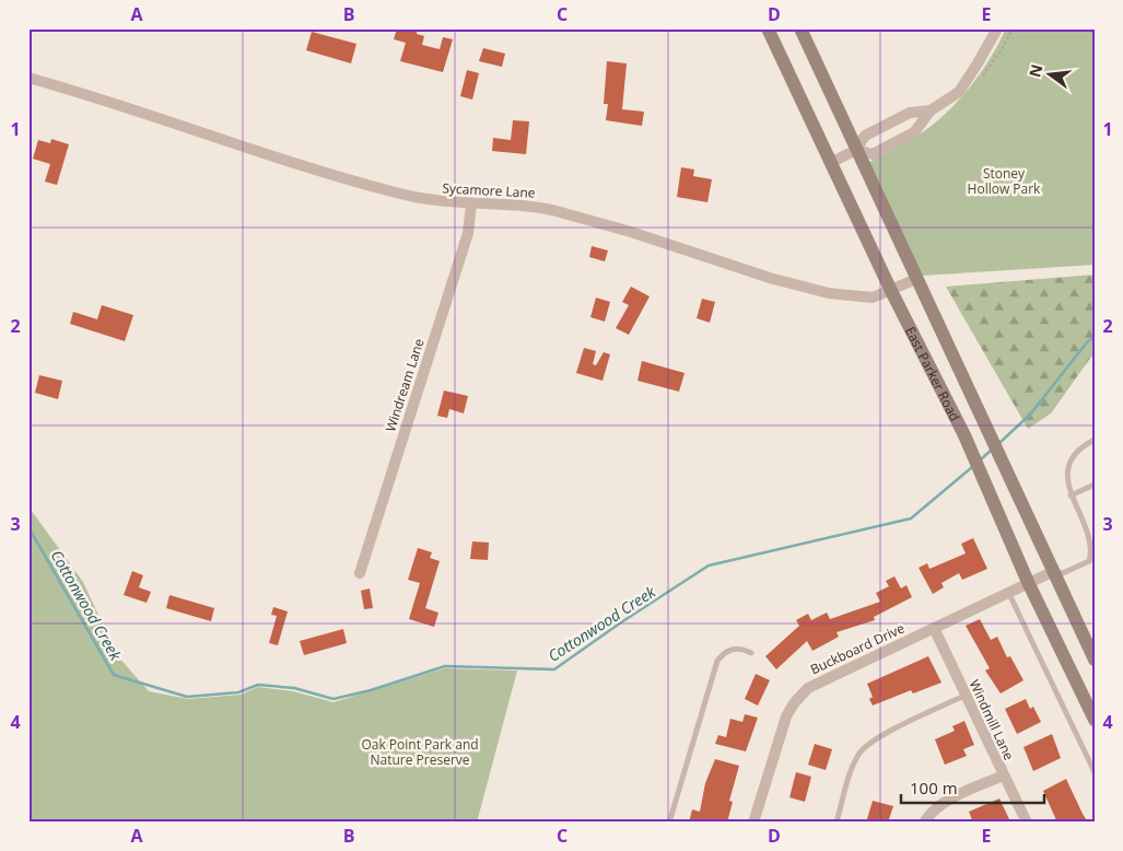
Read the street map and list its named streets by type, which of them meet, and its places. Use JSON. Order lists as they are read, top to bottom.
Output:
{
  "streets": {
    "main road": ["East Parker Road"],
    "street": [
      "Sycamore Lane",
      "Windream Lane",
      "Buckboard Drive",
      "Windmill Lane"
    ]
  },
  "crossings": [
    ["Sycamore Lane", "East Parker Road"],
    ["Sycamore Lane", "Windream Lane"],
    ["East Parker Road", "Buckboard Drive"],
    ["Buckboard Drive", "Windmill Lane"]
  ],
  "water": ["Cottonwood Creek"],
  "parks": ["Stoney Hollow Park", "Oak Point Park and Nature Preserve"],
  "scale_bar": "100 m",
  "north": "left",
  "grid": {
    "columns": [
      "A",
      "B",
      "C",
      "D",
      "E"
    ],
    "rows": [
      "1",
      "2",
      "3",
      "4"
    ]
  }
}
